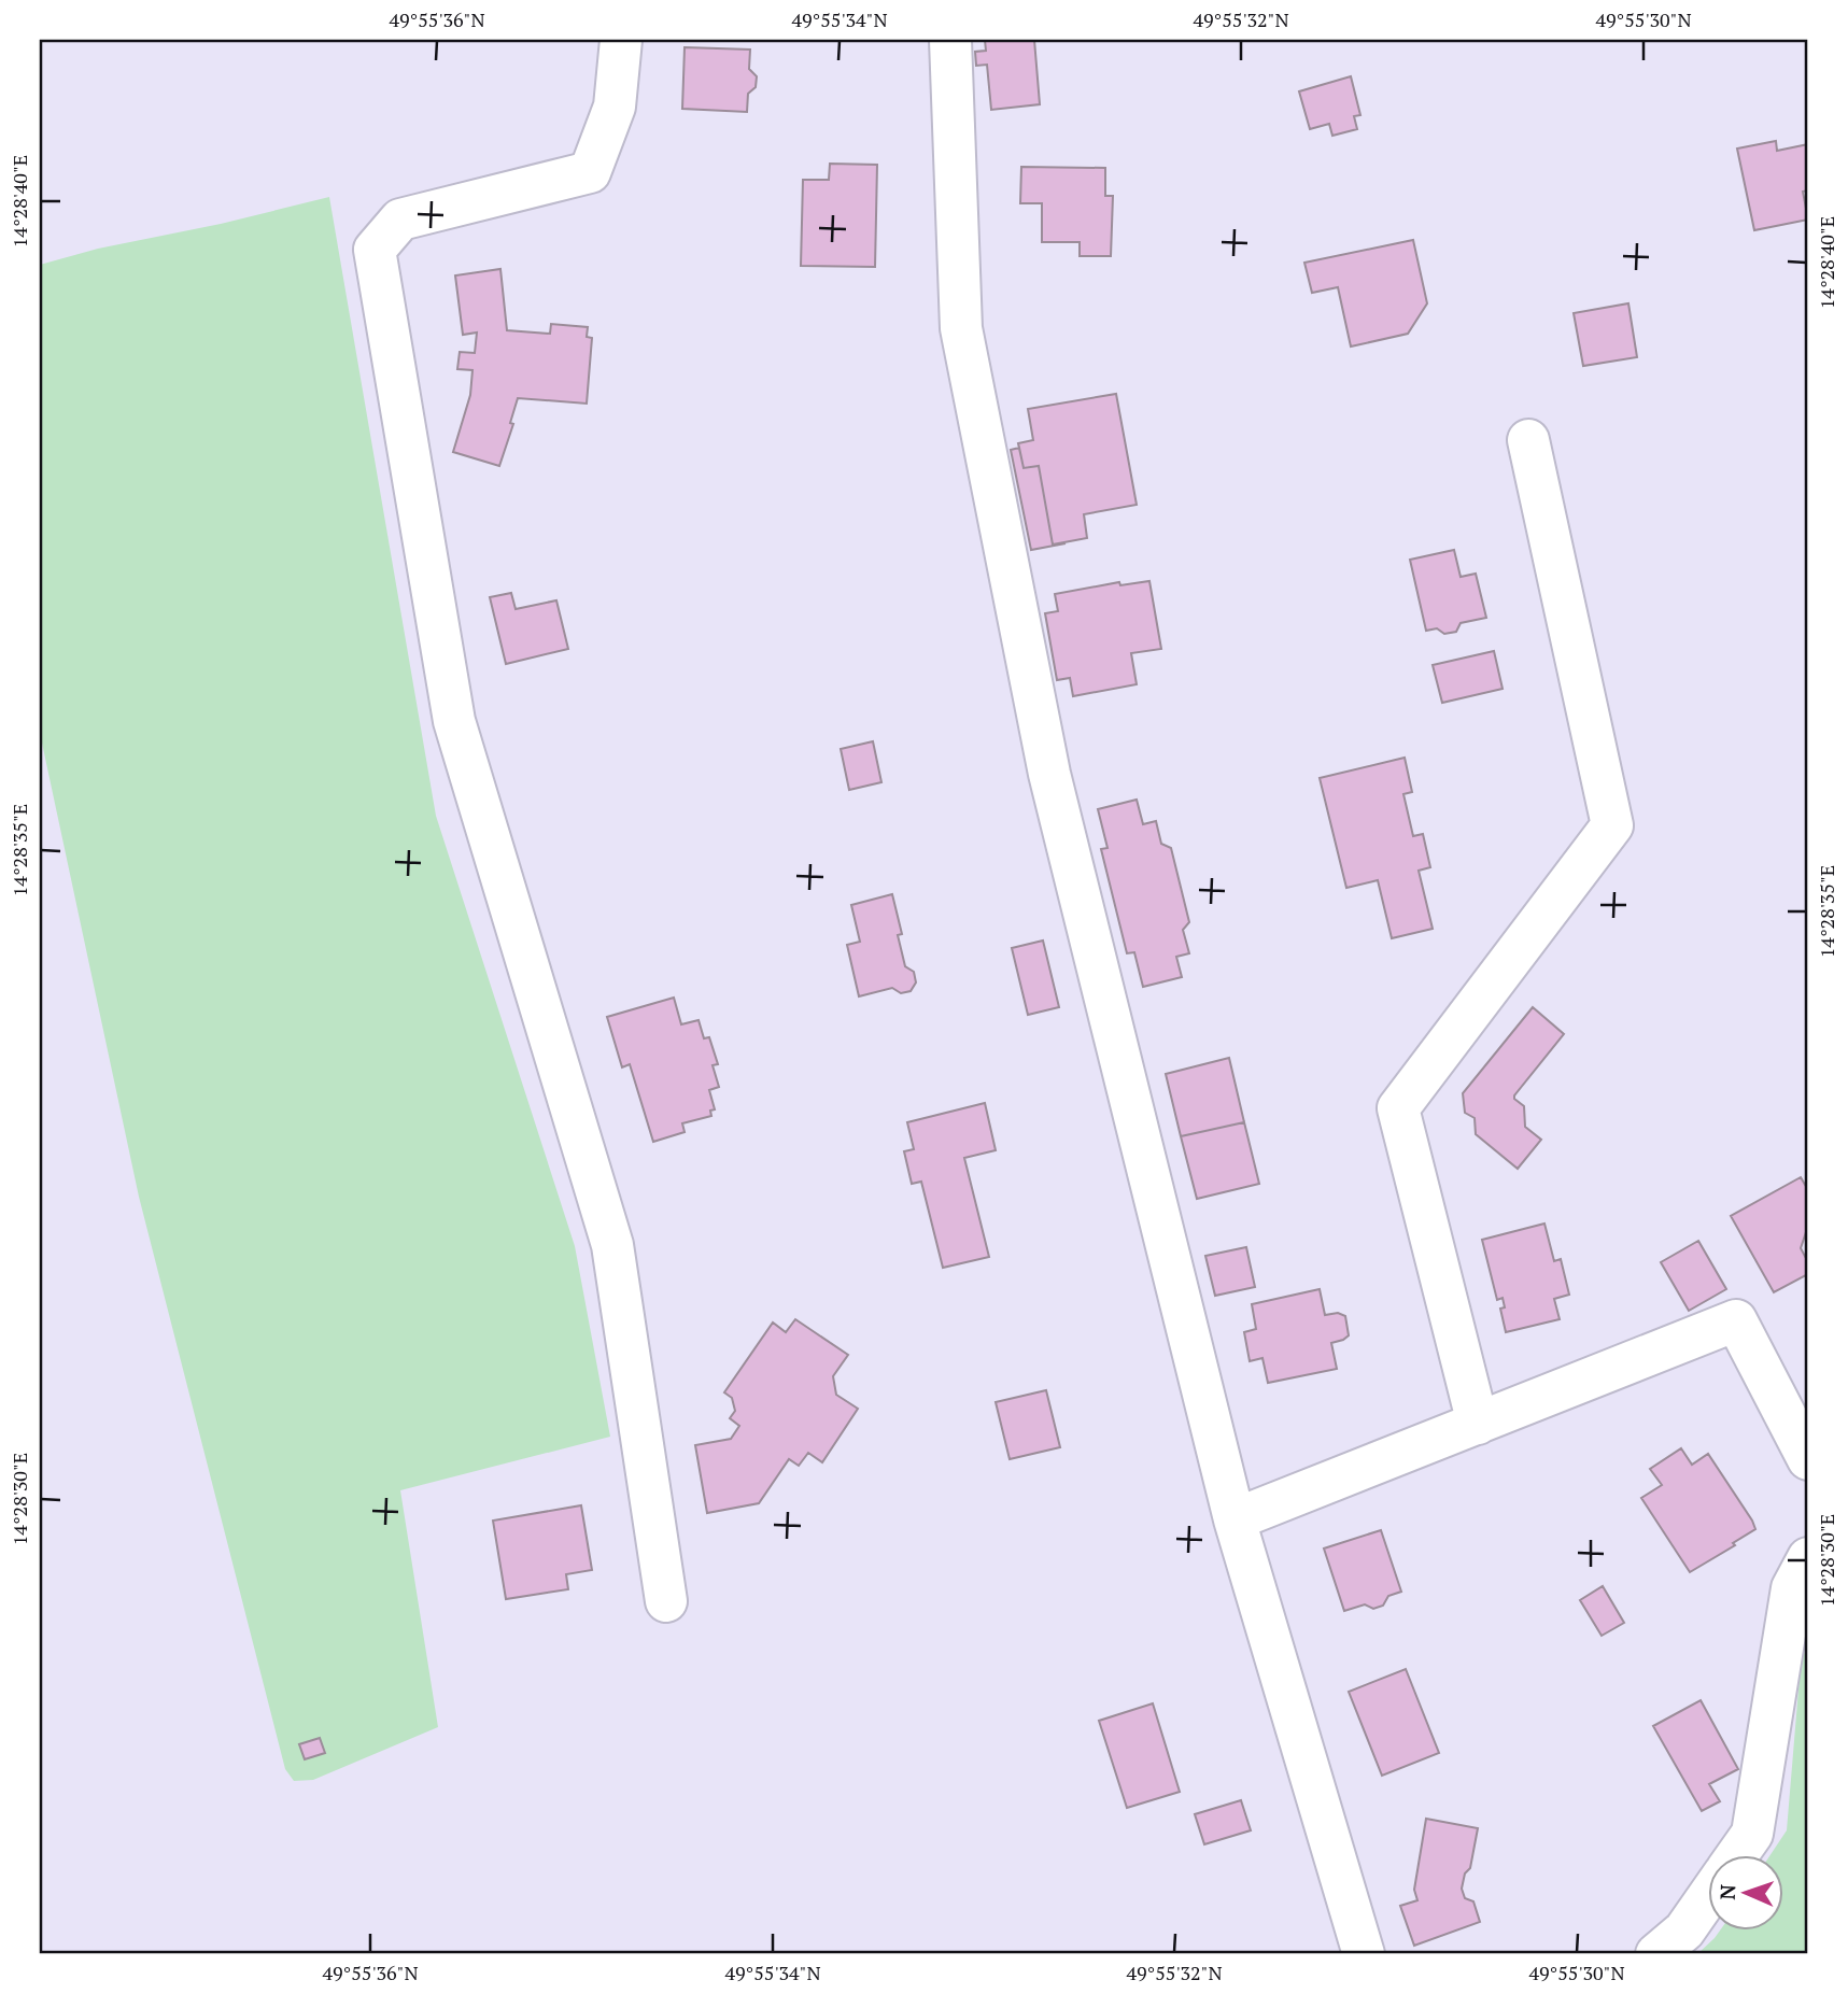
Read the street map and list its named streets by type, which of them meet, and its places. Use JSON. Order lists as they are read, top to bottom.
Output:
{
  "north": "left",
  "coordinates": [
    "49°55'36\"N",
    "49°55'34\"N",
    "49°55'32\"N",
    "49°55'30\"N",
    "14°28'40\"E",
    "14°28'35\"E",
    "14°28'30\"E"
  ]
}
